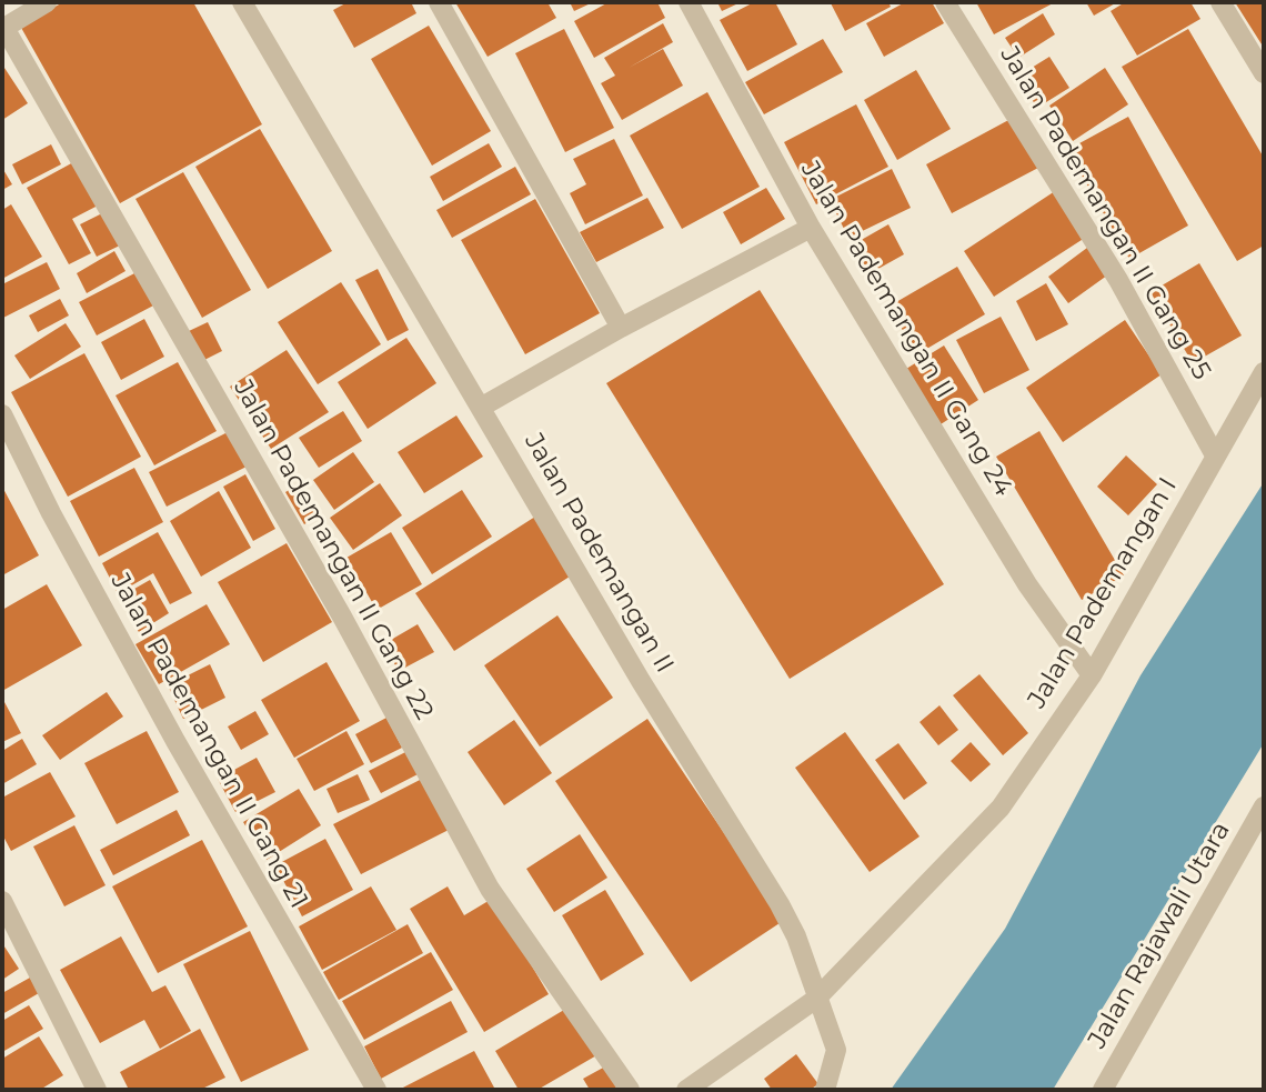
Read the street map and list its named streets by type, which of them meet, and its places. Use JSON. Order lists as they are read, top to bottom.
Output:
{
  "streets": {
    "street": [
      "Jalan Pademangan II Gang 25",
      "Jalan Pademangan II Gang 24",
      "Jalan Pademangan II Gang 22",
      "Jalan Pademangan II",
      "Jalan Pademangan I",
      "Jalan Pademangan II Gang 21",
      "Jalan Rajawali Utara"
    ]
  },
  "crossings": [
    ["Jalan Pademangan II Gang 25", "Jalan Pademangan I"],
    ["Jalan Pademangan II Gang 24", "Jalan Pademangan I"],
    ["Jalan Pademangan II", "Jalan Pademangan I"]
  ]
}
